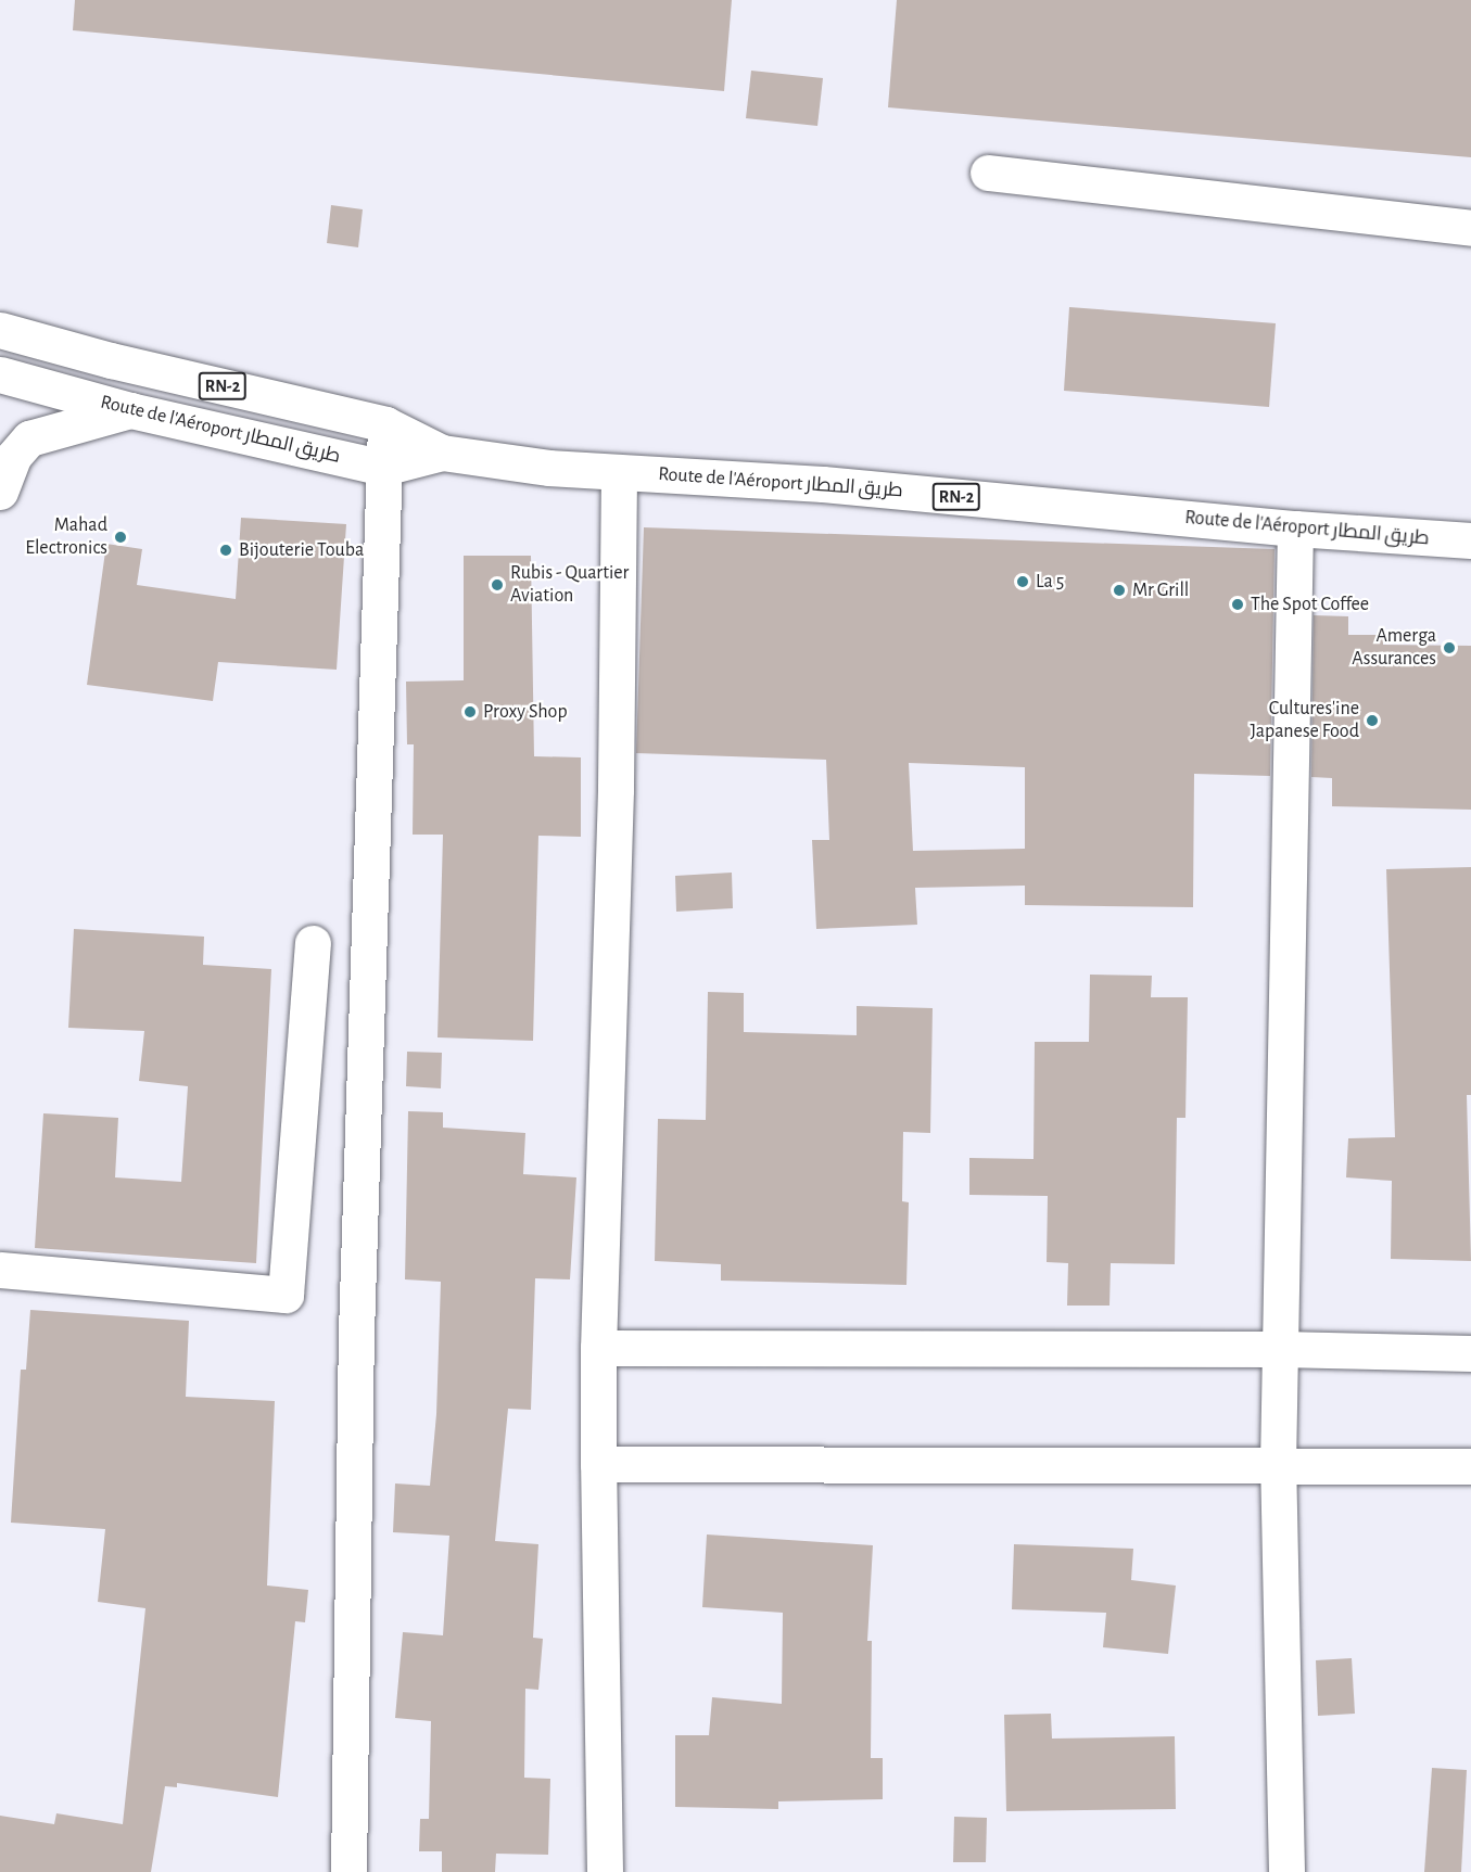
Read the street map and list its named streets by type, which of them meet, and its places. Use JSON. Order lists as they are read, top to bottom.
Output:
{
  "streets": {
    "street": ["RN-2", "Route de l'Aéroport طريق المطار"]
  },
  "places": [
    "Mahad Electronics",
    "Bijouterie Touba",
    "La 5",
    "Rubis - Quartier Aviation",
    "Mr Grill",
    "The Spot Coffee",
    "Amerga Assurances",
    "Proxy Shop",
    "Cultures'ine Japanese Food"
  ]
}
